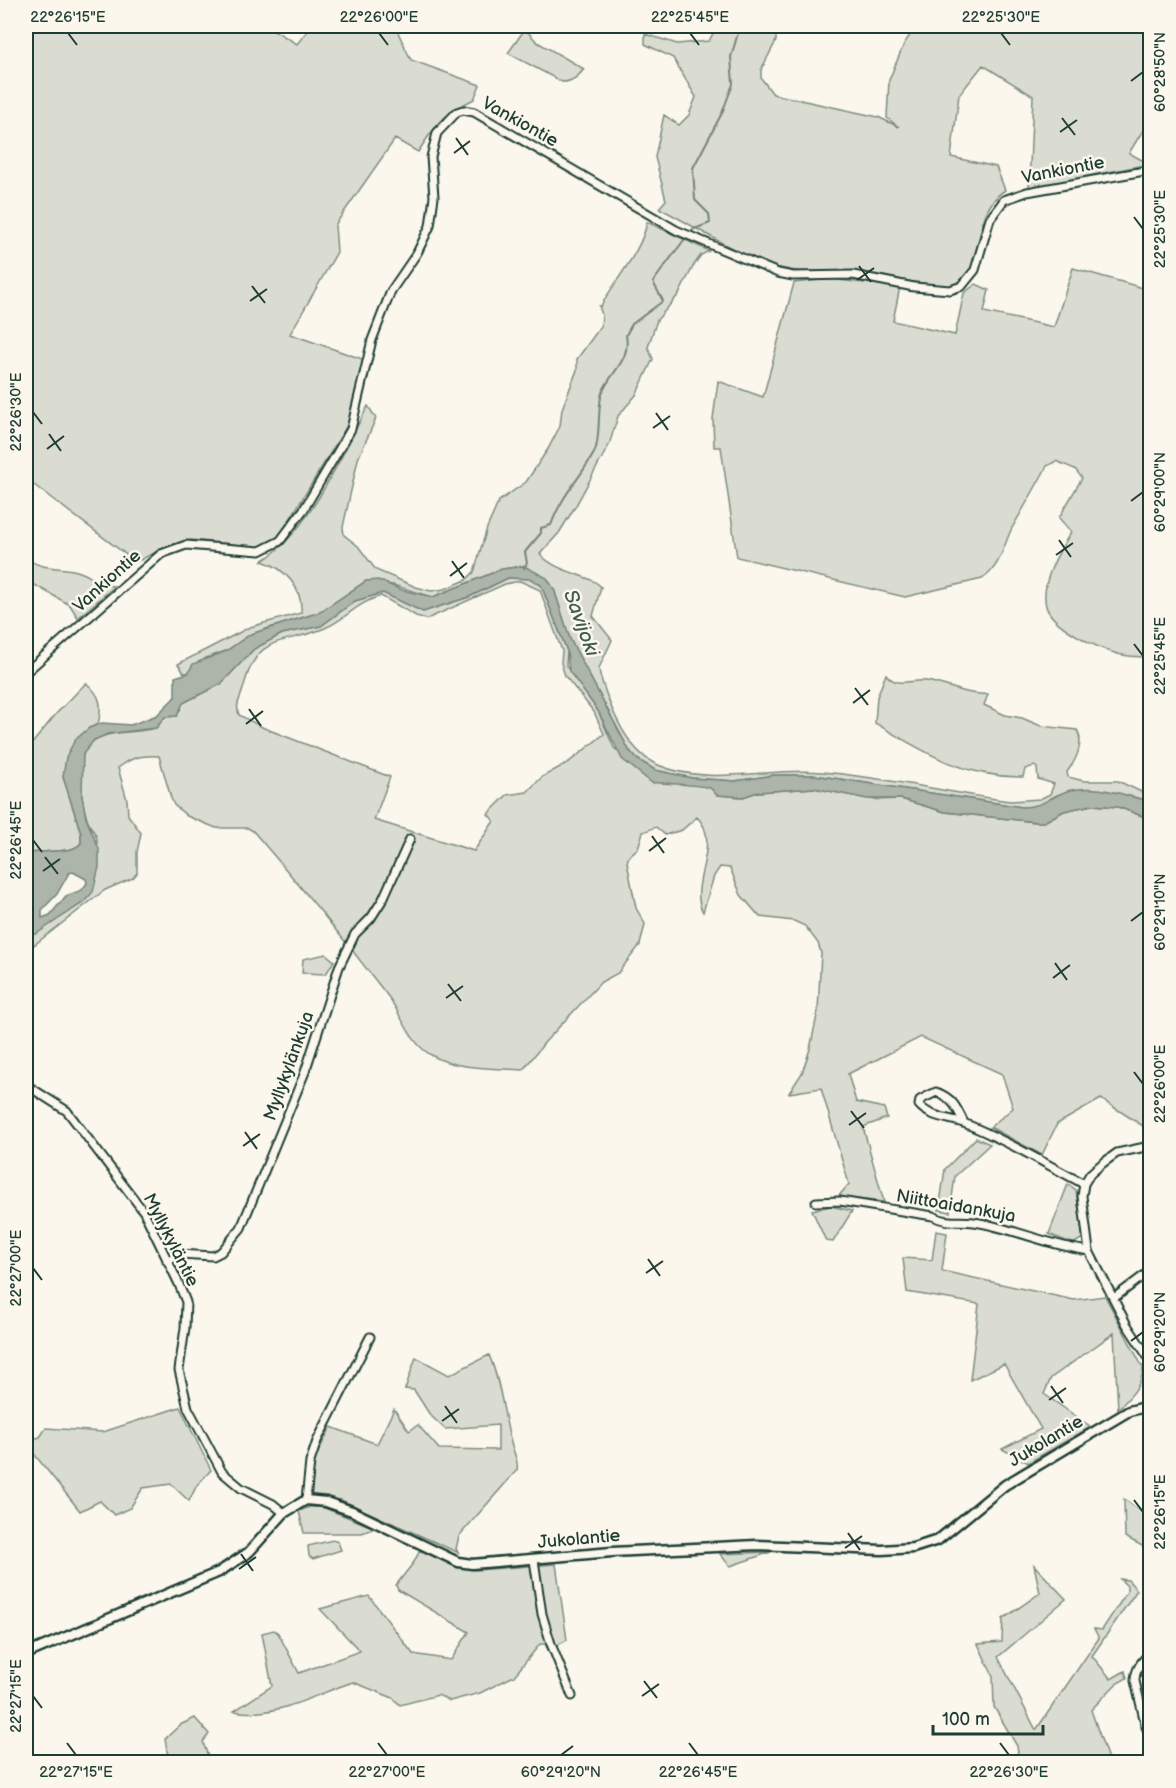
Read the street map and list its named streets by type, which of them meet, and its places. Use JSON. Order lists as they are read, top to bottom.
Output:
{
  "streets": {
    "street": [
      "Vankiontie",
      "Myllykylänkuja",
      "Niittoaidankuja",
      "Myllykyläntie",
      "Jukolantie"
    ]
  },
  "crossings": [
    ["Myllykylänkuja", "Myllykyläntie"]
  ],
  "water": ["Savijoki"],
  "scale_bar": "100 m",
  "coordinates": [
    "22°26'15\"E",
    "22°26'00\"E",
    "22°25'45\"E",
    "22°25'30\"E",
    "60°28'50\"N",
    "22°26'30\"E",
    "60°29'00\"N",
    "22°26'45\"E",
    "60°29'10\"N",
    "22°27'00\"E",
    "60°29'20\"N",
    "22°27'15\"E"
  ]
}
